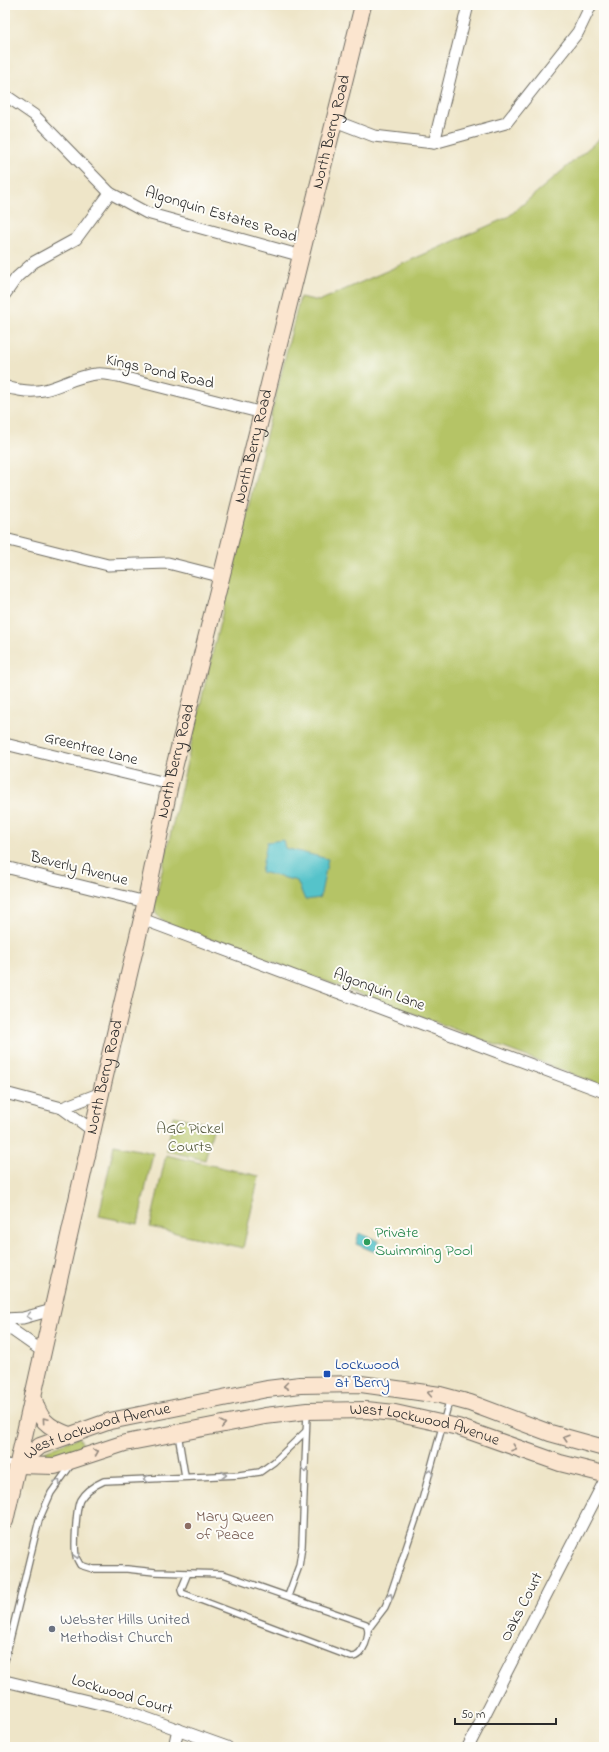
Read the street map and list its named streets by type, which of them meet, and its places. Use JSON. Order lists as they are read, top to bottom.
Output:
{
  "streets": {
    "main road": ["North Berry Road", "West Lockwood Avenue"],
    "street": [
      "Algonquin Estates Road",
      "Kings Pond Road",
      "Greentree Lane",
      "Beverly Avenue",
      "Algonquin Lane",
      "Oaks Court",
      "Lockwood Court"
    ]
  },
  "crossings": [
    ["North Berry Road", "Algonquin Estates Road"],
    ["North Berry Road", "Kings Pond Road"],
    ["North Berry Road", "Greentree Lane"],
    ["North Berry Road", "Beverly Avenue"],
    ["North Berry Road", "Algonquin Lane"],
    ["North Berry Road", "West Lockwood Avenue"]
  ],
  "parks": ["AGC Pickel Courts"],
  "places": {
    "other": ["Private Swimming Pool", "Mary Queen of Peace", "Webster Hills United Methodist Church"],
    "transit": ["Lockwood at Berry"]
  },
  "scale_bar": "50 m"
}
